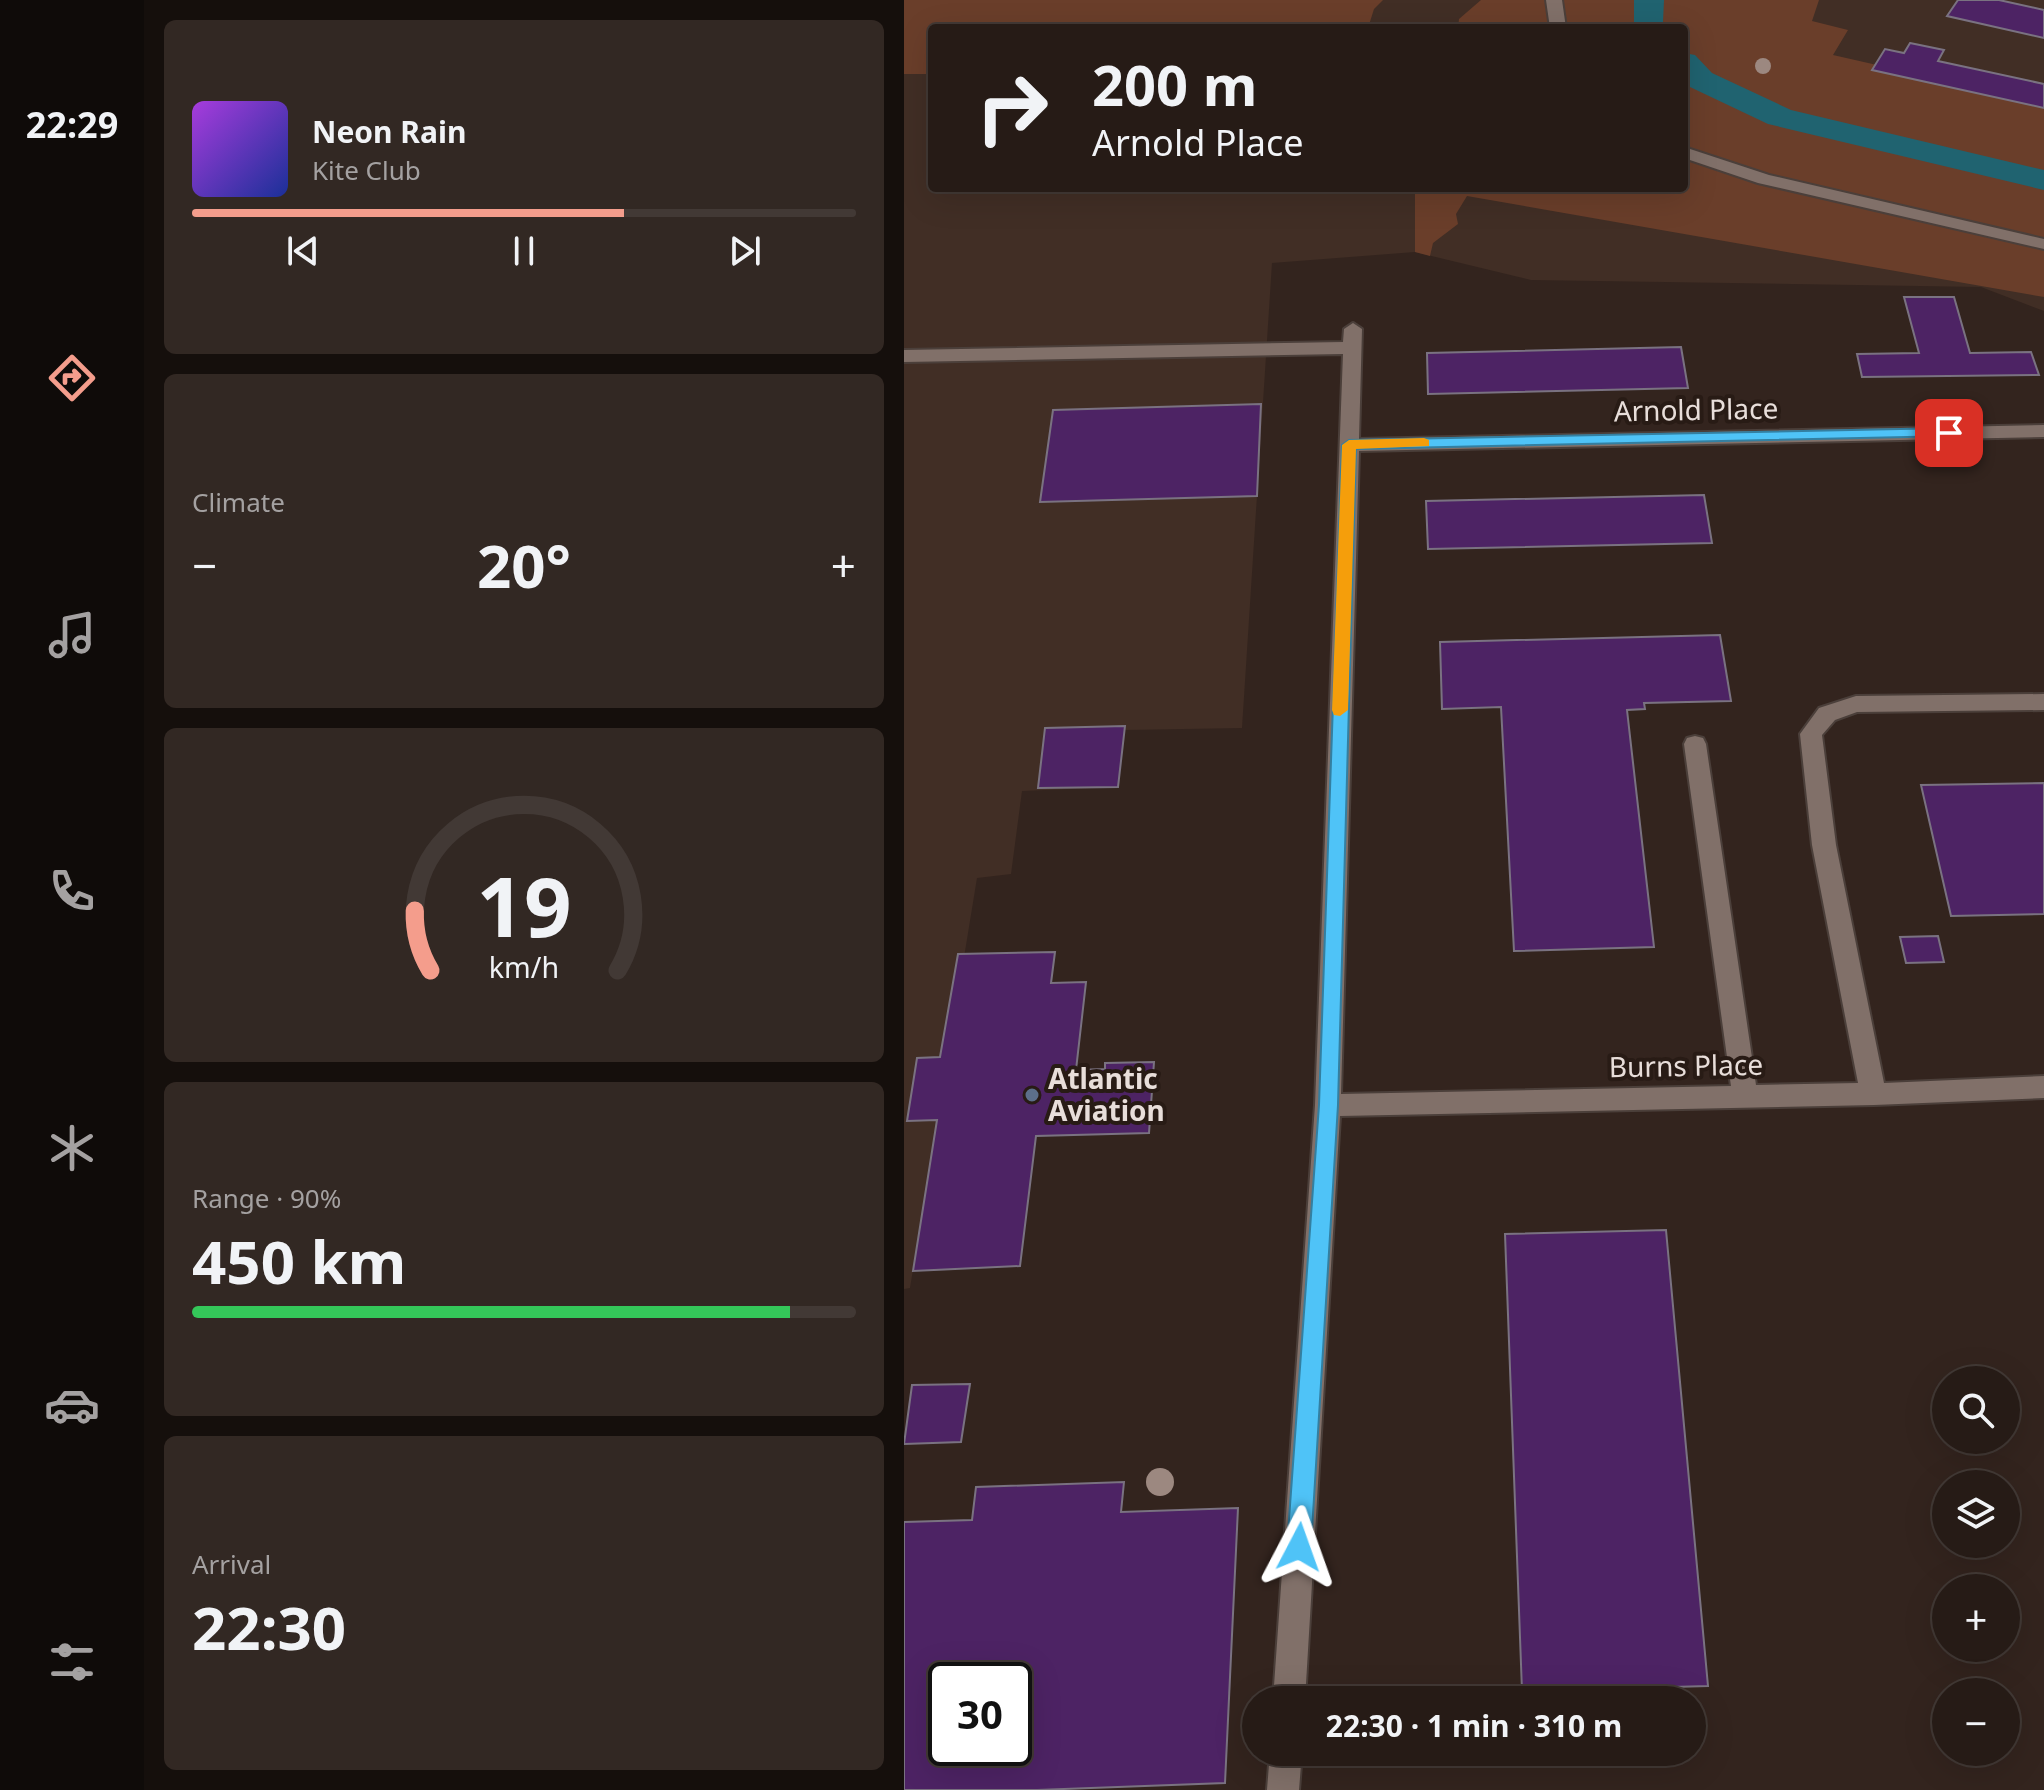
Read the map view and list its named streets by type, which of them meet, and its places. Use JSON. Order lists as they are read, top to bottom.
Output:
{
  "streets": {
    "street": ["Arnold Place", "Burns Place"]
  },
  "places": ["Atlantic Aviation"],
  "page": {
    "tabs": "22:29",
    "turn": ["200 m", "Arnold Place"],
    "song": ["Neon Rain", "Kite Club"],
    "tile": [
      "Climate",
      ["Range · 90%", "450 km"],
      ["Arrival", "22:30"]
    ],
    "heat": ["−", "20°", "+"],
    "map_buttons": ["+", "−"],
    "limit": "30",
    "trip": "22:30 · 1 min · 310 m",
    "gauge": ["19", "km/h"]
  }
}
